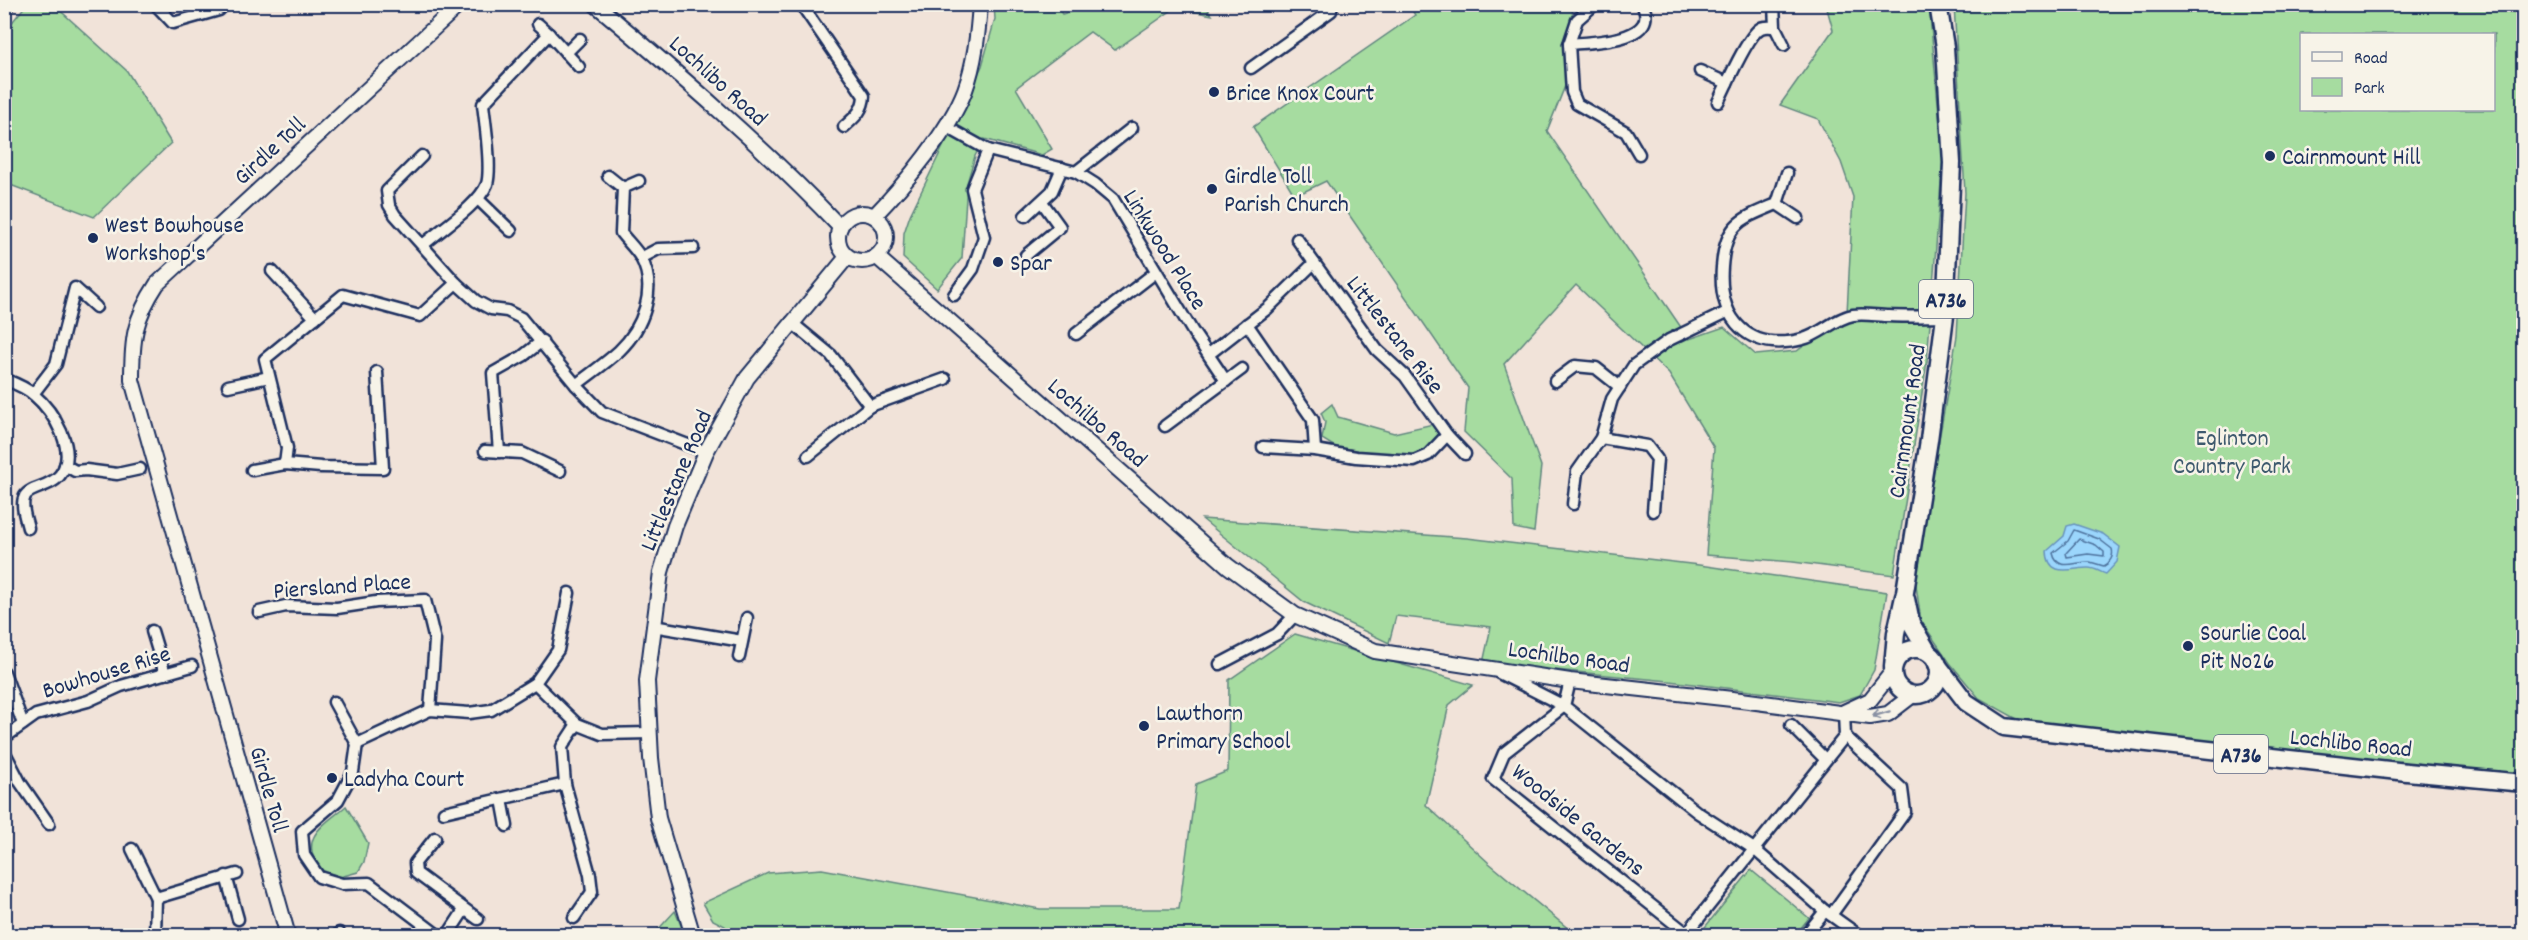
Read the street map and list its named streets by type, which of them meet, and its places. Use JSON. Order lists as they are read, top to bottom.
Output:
{
  "streets": {
    "main road": ["Lochlibo Road", "A736", "Cairnmount Road"],
    "street": [
      "Girdle Toll",
      "Linkwood Place",
      "Littlestane Rise",
      "Lochilbo Road",
      "Littlestane Road",
      "Piersland Place",
      "Bowhouse Rise",
      "Woodside Gardens"
    ]
  },
  "crossings": [
    ["Lochlibo Road", "Cairnmount Road"],
    ["Lochlibo Road", "Lochilbo Road"],
    ["Lochlibo Road", "Littlestane Road"],
    ["Cairnmount Road", "Lochilbo Road"],
    ["Lochilbo Road", "Littlestane Road"]
  ],
  "parks": ["Eglinton Country Park"],
  "places": [
    "Brice Knox Court",
    "Cairnmount Hill",
    "Girdle Toll Parish Church",
    "West Bowhouse Workshop's",
    "Spar",
    "Sourlie Coal Pit No26",
    "Lawthorn Primary School",
    "Ladyha Court"
  ],
  "legend": ["Road", "Park"]
}
